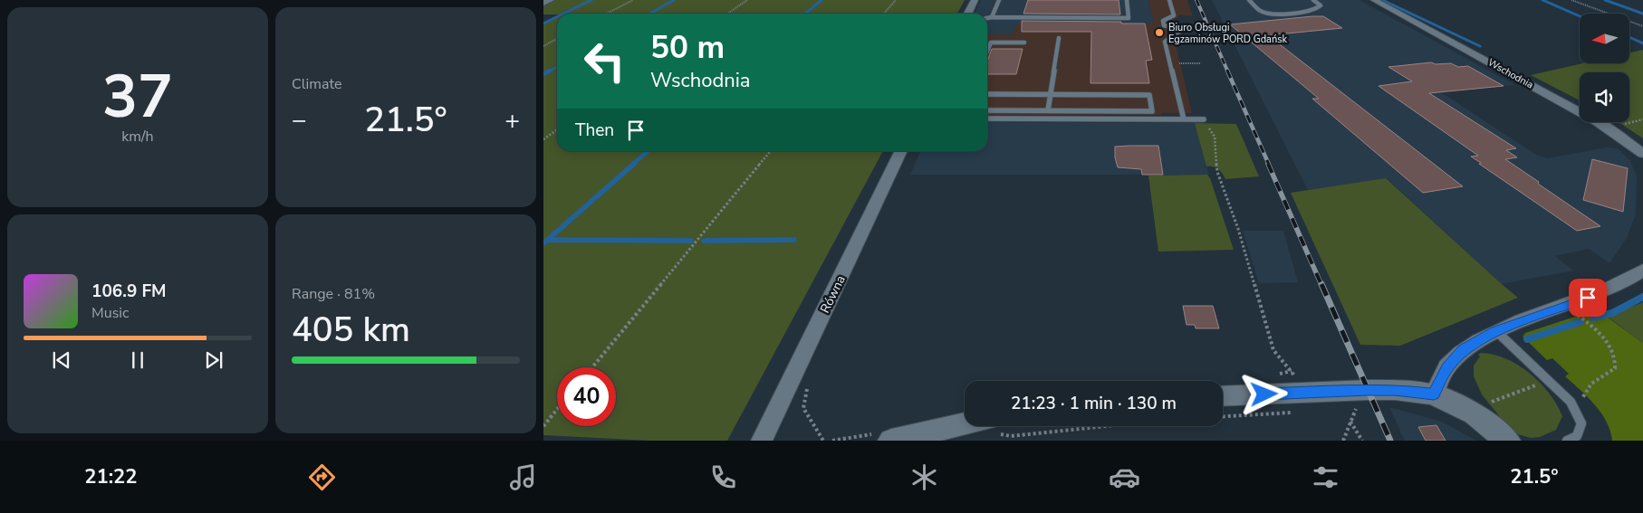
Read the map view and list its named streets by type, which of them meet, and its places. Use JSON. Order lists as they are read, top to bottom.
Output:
{
  "streets": {
    "street": ["Wschodnia", "Równa"]
  },
  "places": ["Biuro Obsługi Egzaminów PORD Gdańsk"],
  "north": "left",
  "page": {
    "tile": [
      ["37", "km/h"],
      "Climate",
      ["Range · 81%", "405 km"]
    ],
    "turn": ["50 m", "Wschodnia"],
    "heat": ["−", "21.5°", "+"],
    "then": "Then",
    "song": ["106.9 FM", "Music"],
    "limit": "40",
    "trip": "21:23 · 1 min · 130 m",
    "tabs": ["21:22", "21.5°"]
  }
}
